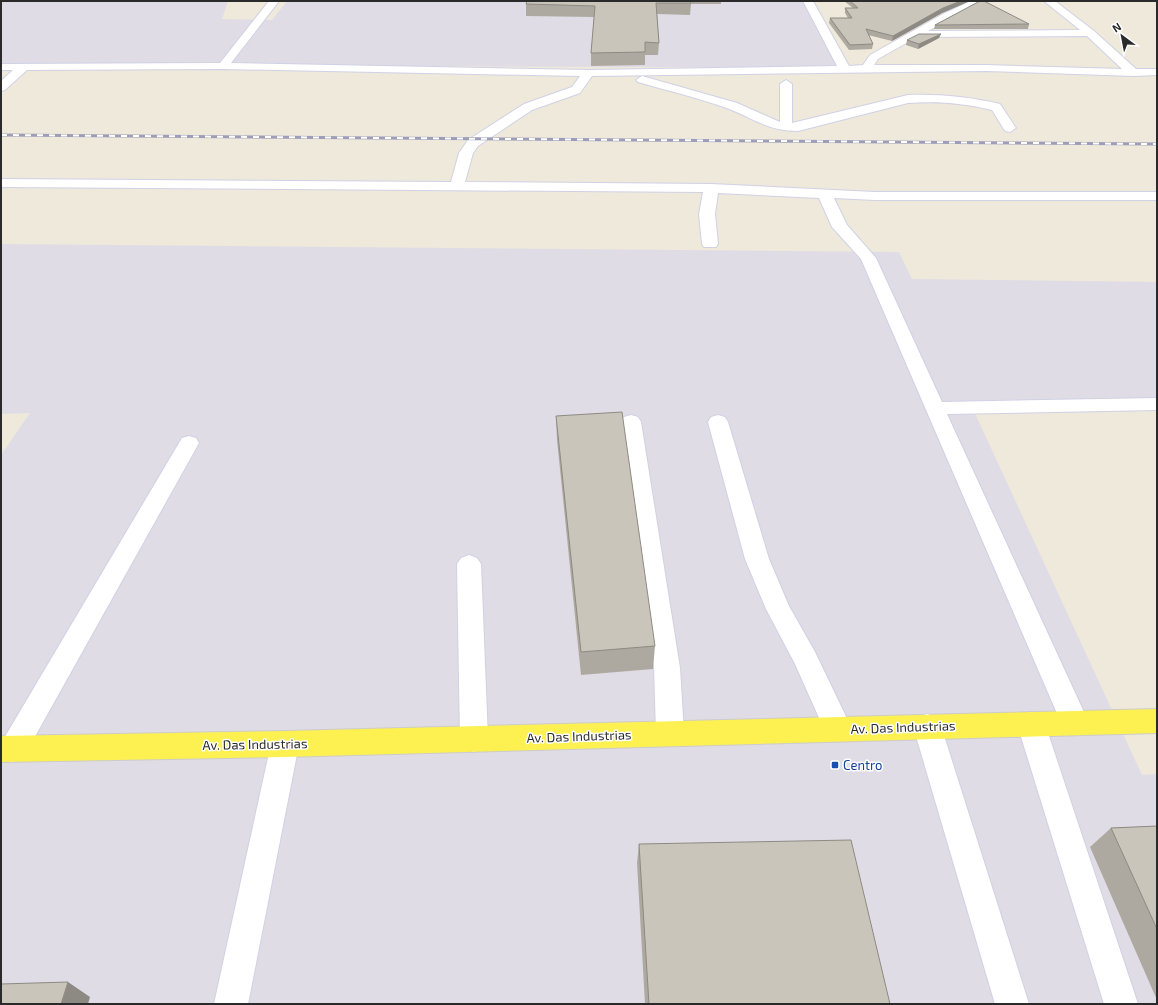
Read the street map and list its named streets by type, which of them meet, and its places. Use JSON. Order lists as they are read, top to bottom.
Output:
{
  "streets": {
    "main road": ["Av. Das Industrias"]
  },
  "places": {
    "transit": ["Centro"]
  },
  "north": "top left"
}
